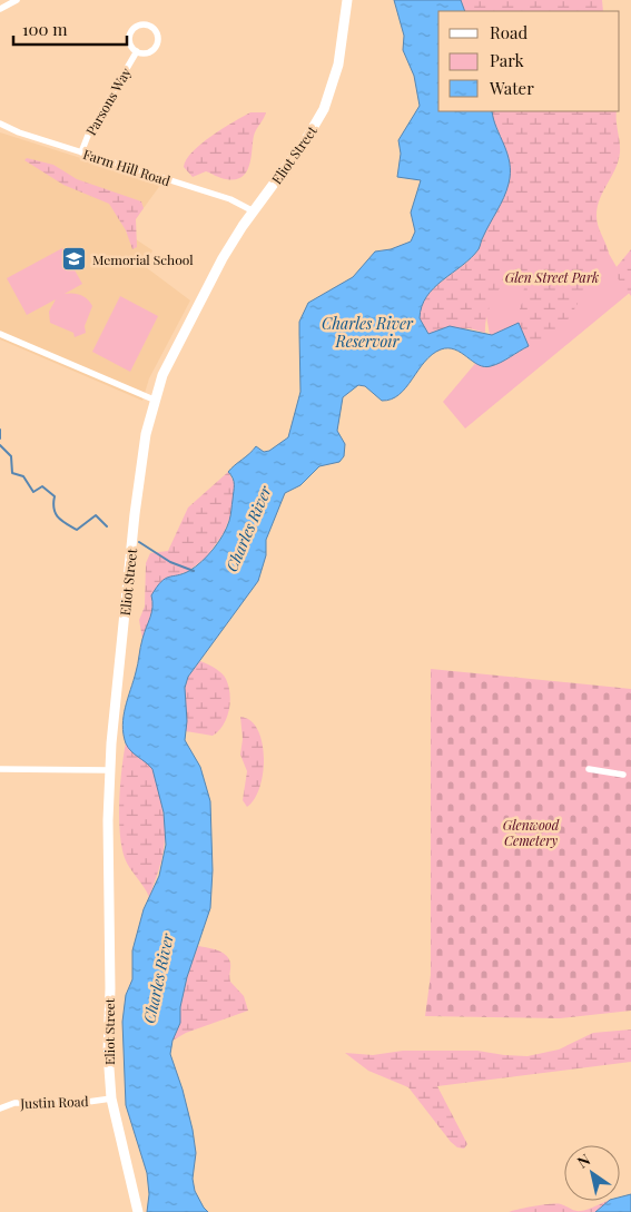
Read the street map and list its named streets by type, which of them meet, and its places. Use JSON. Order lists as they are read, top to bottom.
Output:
{
  "streets": {
    "main road": ["Eliot Street"],
    "street": ["Parsons Way", "Farm Hill Road", "Justin Road"]
  },
  "crossings": [
    ["Parsons Way", "Farm Hill Road"],
    ["Eliot Street", "Farm Hill Road"],
    ["Eliot Street", "Justin Road"]
  ],
  "water": ["Charles River Reservoir", "Charles River"],
  "parks": ["Glen Street Park", "Glenwood Cemetery"],
  "places": {
    "school or university": ["Memorial School"]
  },
  "legend": ["Road", "Park", "Water"],
  "scale_bar": "100 m",
  "north": "top left"
}
